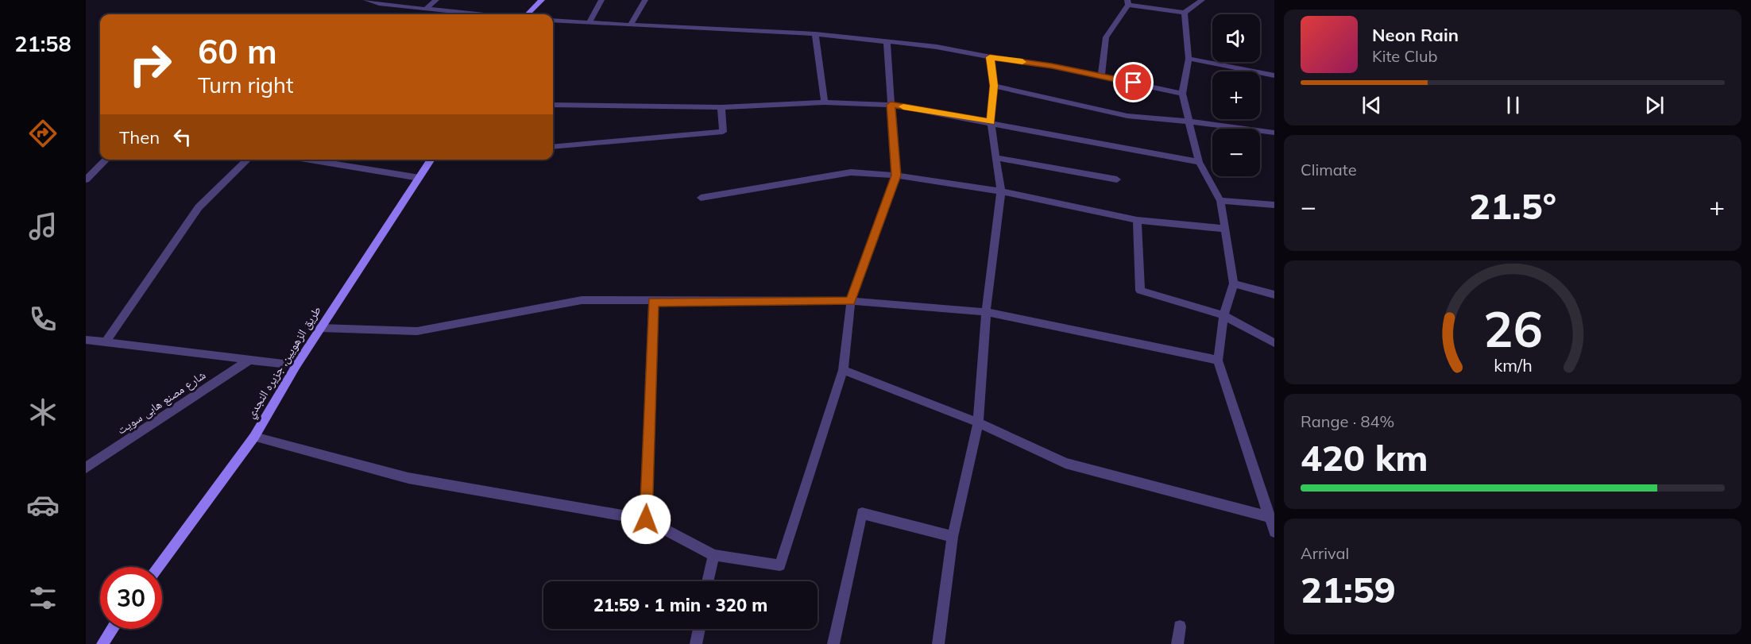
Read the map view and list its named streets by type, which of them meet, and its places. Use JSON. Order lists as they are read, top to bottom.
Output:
{
  "streets": {
    "street": ["طريق الزهويين, جزيره النجدي", "شارع مصنع هابى سويت"]
  },
  "page": {
    "tabs": "21:58",
    "map_buttons": ["+", "−"],
    "turn": ["60 m", "Turn right"],
    "song": ["Neon Rain", "Kite Club"],
    "then": "Then",
    "tile": [
      "Climate",
      ["Range · 84%", "420 km"],
      ["Arrival", "21:59"]
    ],
    "heat": ["−", "21.5°", "+"],
    "limit": "30",
    "trip": "21:59 · 1 min · 320 m",
    "gauge": ["26", "km/h"]
  }
}
